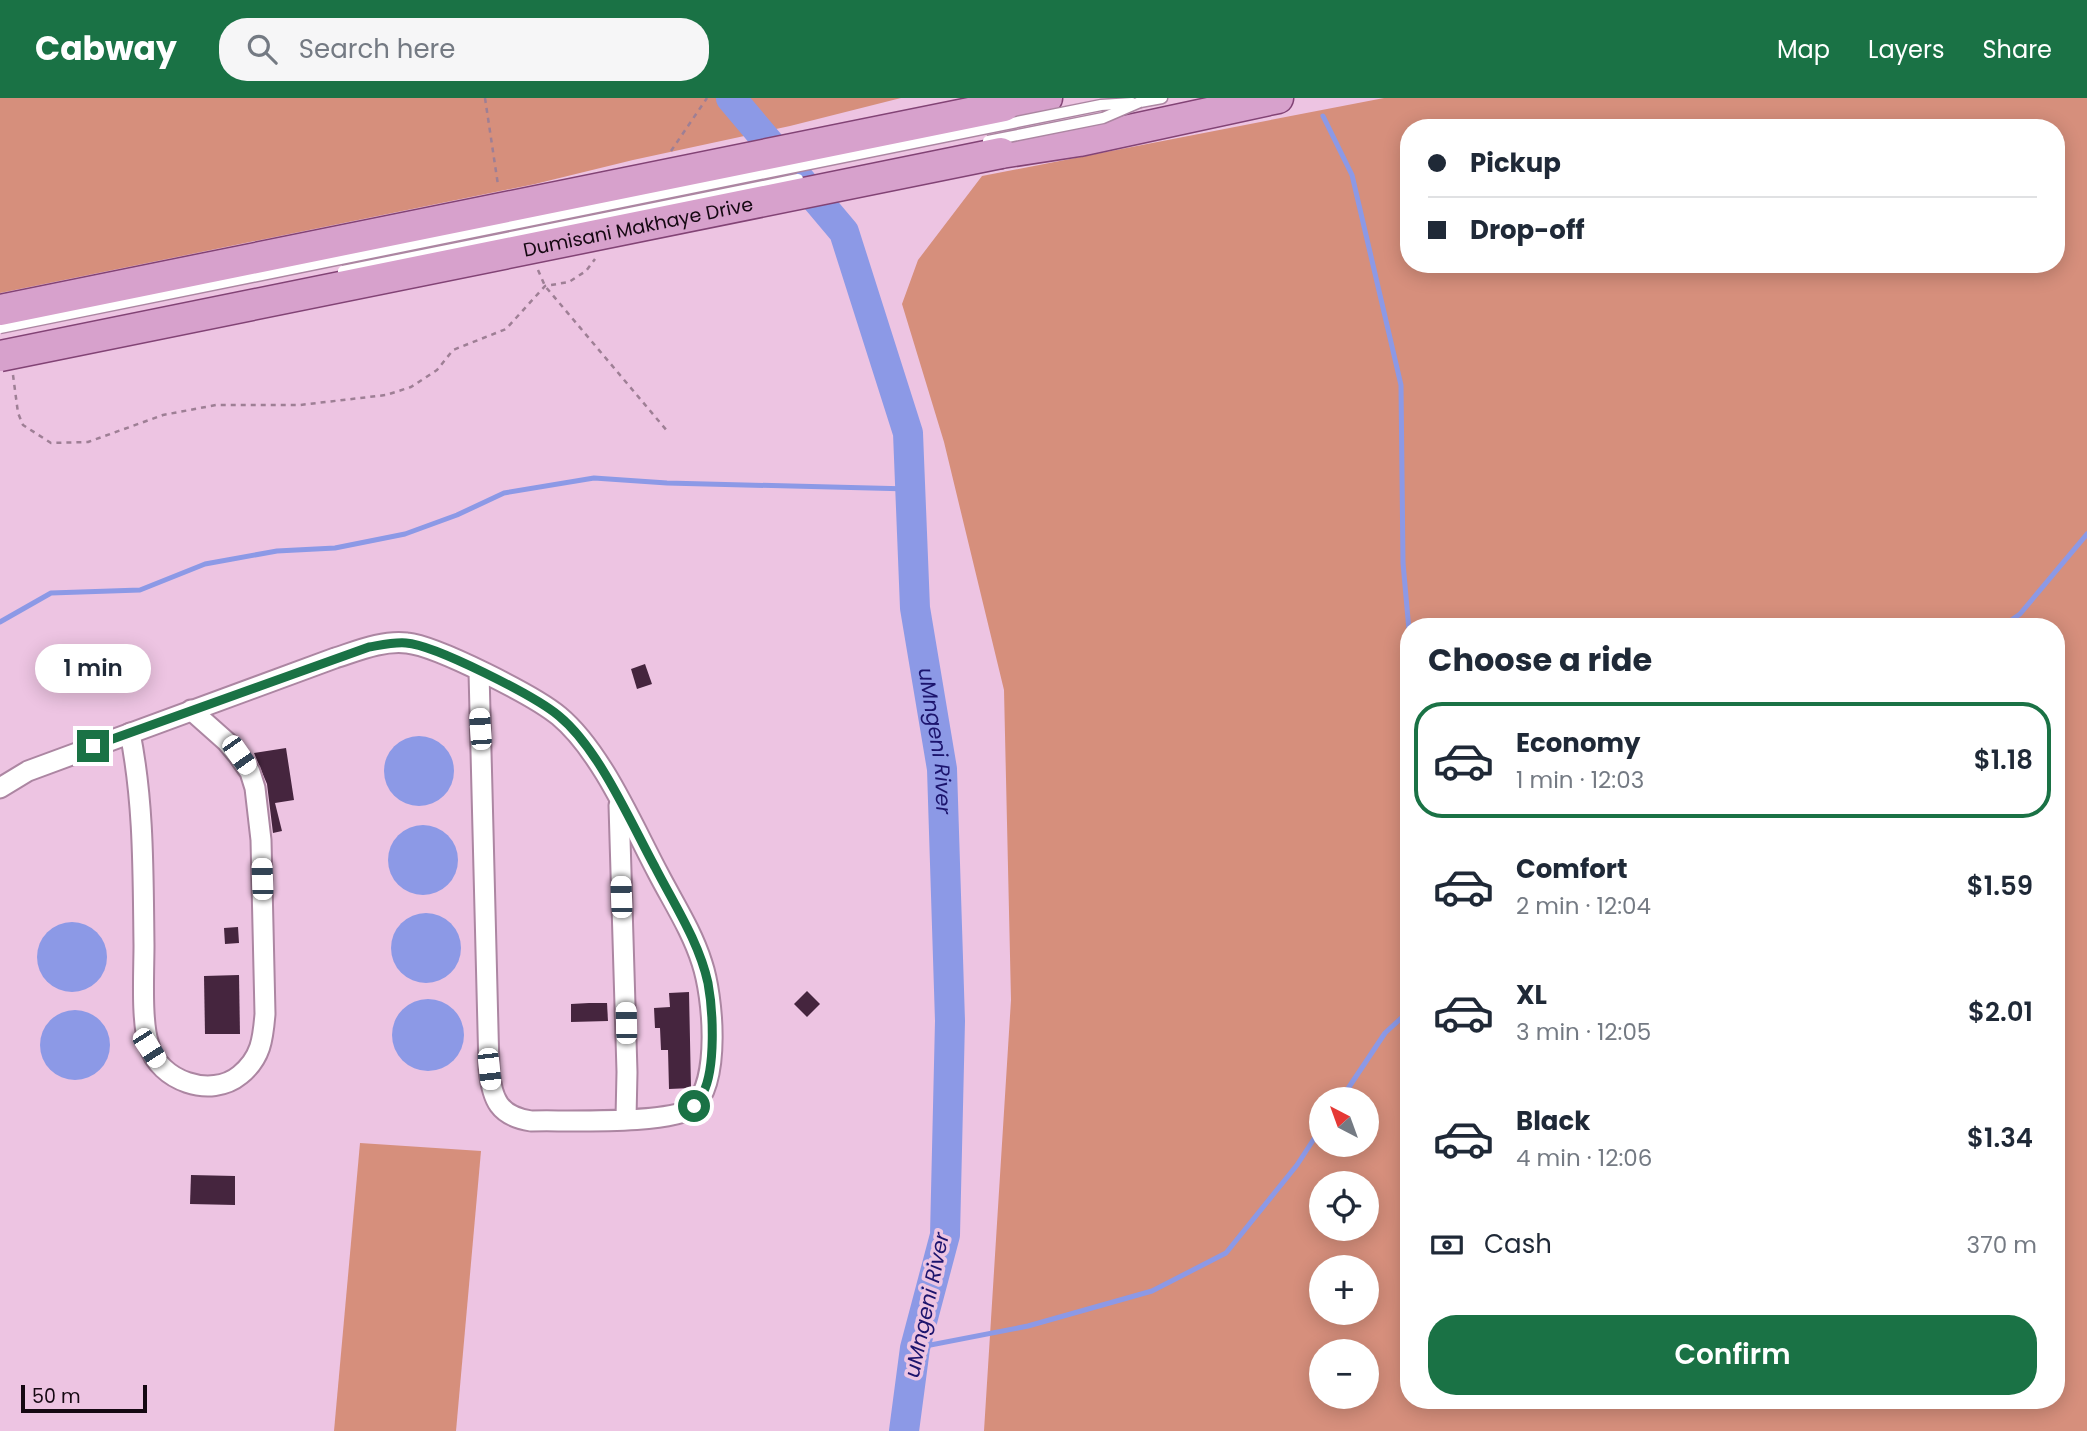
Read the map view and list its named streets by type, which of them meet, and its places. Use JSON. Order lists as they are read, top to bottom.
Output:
{
  "streets": {
    "main road": ["Dumisani Makhaye Drive"]
  },
  "water": ["uMngeni River"],
  "scale_bar": "50 m",
  "north": "top left",
  "page": {
    "header": "Cabway",
    "search": "Search here",
    "nav": ["Map", "Layers", "Share"],
    "banner": ["Pickup", "Drop-off"],
    "heading": "Choose a ride",
    "bubble": "1 min",
    "list": [
      {
        "name": "Economy",
        "note": "1 min · 12:03",
        "value": "$1.18"
      },
      {
        "name": "Comfort",
        "note": "2 min · 12:04",
        "value": "$1.59"
      },
      {
        "name": "XL",
        "note": "3 min · 12:05",
        "value": "$2.01"
      },
      {
        "name": "Black",
        "note": "4 min · 12:06",
        "value": "$1.34"
      }
    ],
    "map_buttons": ["+", "−"],
    "pay": ["Cash", "370 m"],
    "buttons": "Confirm",
    "scale": "50 m"
  }
}
